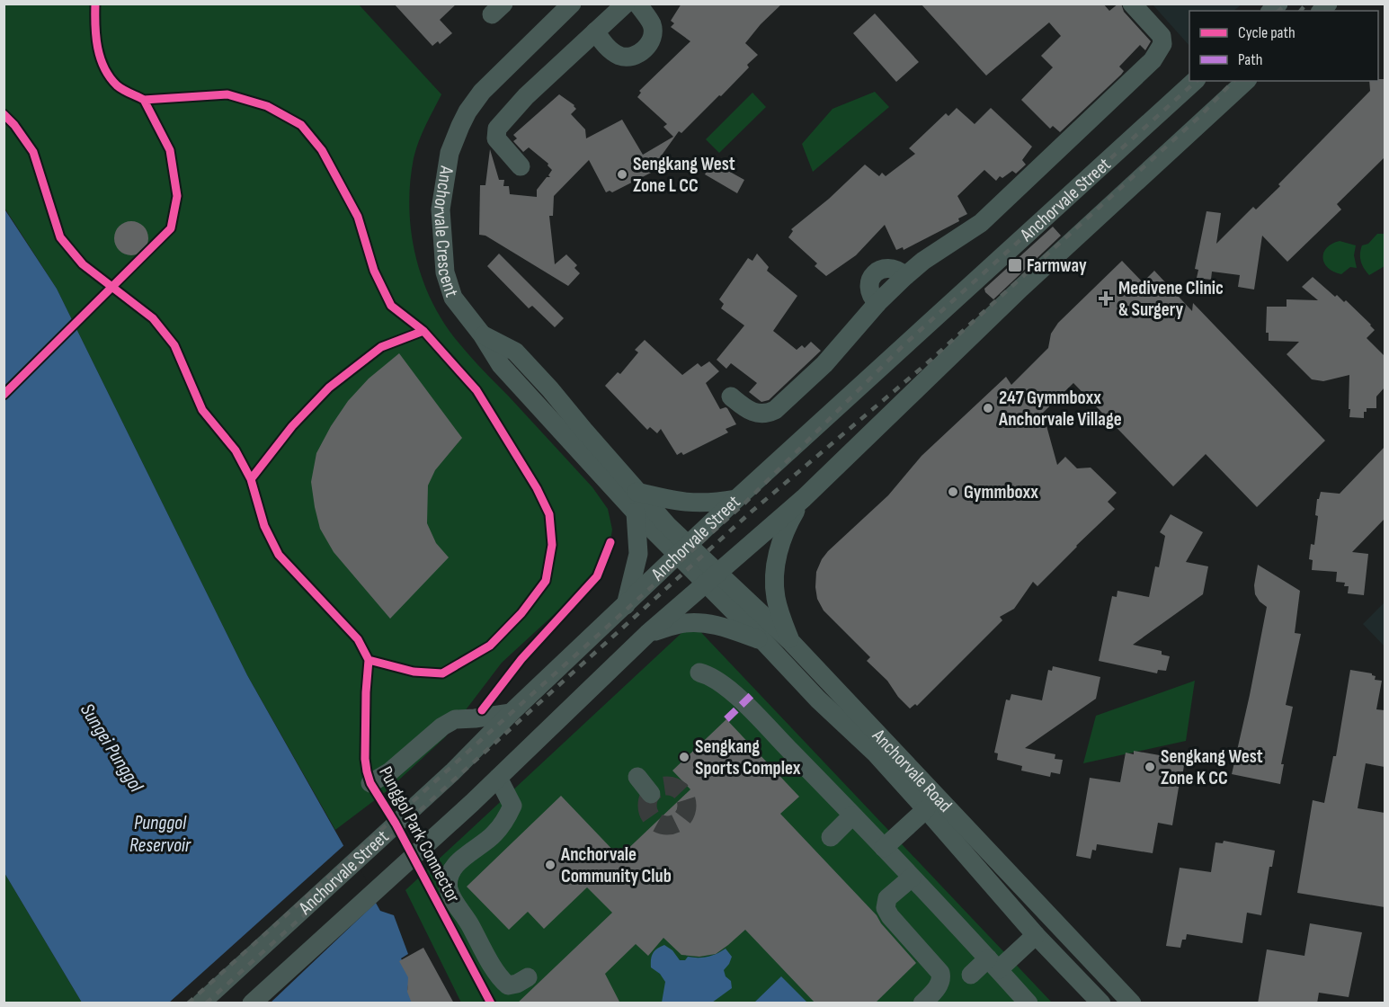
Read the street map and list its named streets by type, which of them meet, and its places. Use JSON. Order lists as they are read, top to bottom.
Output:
{
  "streets": {
    "street": ["Anchorvale Street", "Anchorvale Crescent", "Anchorvale Road"],
    "cycle path": ["Punggol Park Connector"]
  },
  "crossings": [
    ["Anchorvale Street", "Anchorvale Crescent"],
    ["Anchorvale Street", "Anchorvale Road"],
    ["Anchorvale Crescent", "Anchorvale Road"]
  ],
  "water": ["Sungei Punggol", "Punggol Reservoir"],
  "places": {
    "other": [
      "Sengkang West Zone L CC",
      "247 Gymmboxx Anchorvale Village",
      "Gymmboxx",
      "Sengkang Sports Complex",
      "Sengkang West Zone K CC",
      "Anchorvale Community Club"
    ],
    "transit": ["Farmway"],
    "health": ["Medivene Clinic & Surgery"]
  },
  "legend": ["Cycle path", "Path"]
}
